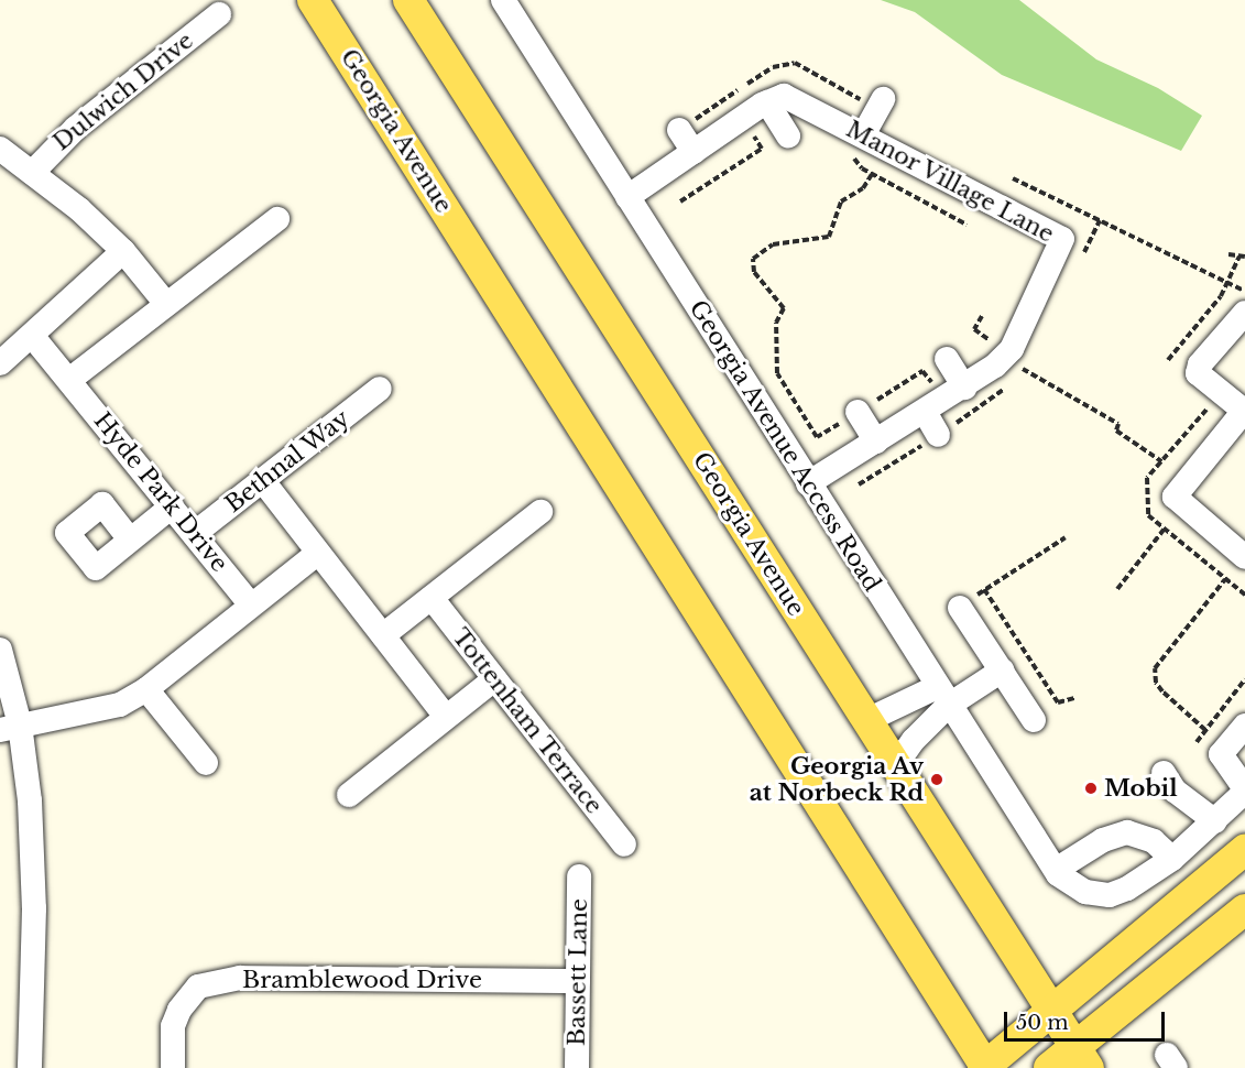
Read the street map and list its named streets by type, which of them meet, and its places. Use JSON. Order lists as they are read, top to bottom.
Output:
{
  "streets": {
    "main road": ["Georgia Avenue"],
    "street": [
      "Dulwich Drive",
      "Manor Village Lane",
      "Georgia Avenue Access Road",
      "Bethnal Way",
      "Hyde Park Drive",
      "Tottenham Terrace",
      "Bassett Lane",
      "Bramblewood Drive"
    ]
  },
  "crossings": [
    ["Manor Village Lane", "Georgia Avenue Access Road"],
    ["Bethnal Way", "Hyde Park Drive"],
    ["Bassett Lane", "Bramblewood Drive"]
  ],
  "places": ["Georgia Av at Norbeck Rd", "Mobil"],
  "scale_bar": "50 m"
}
